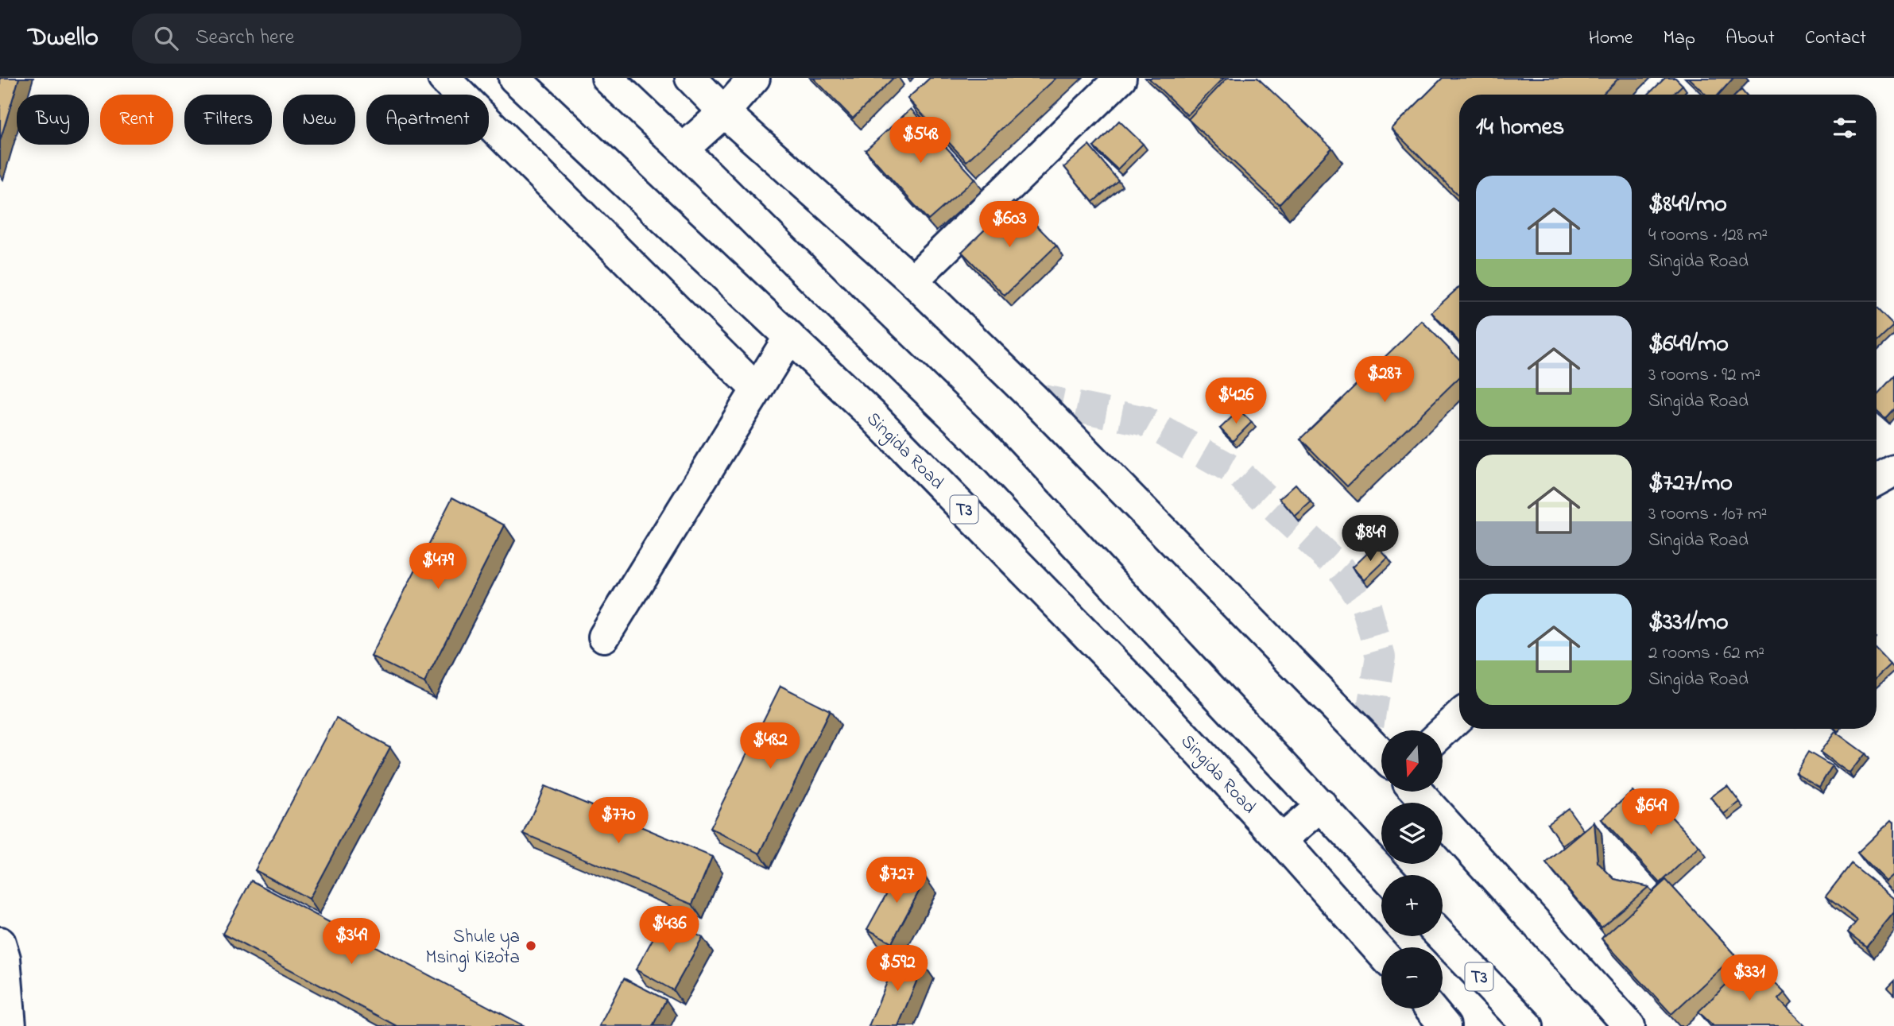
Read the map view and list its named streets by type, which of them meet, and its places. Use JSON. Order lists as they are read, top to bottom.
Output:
{
  "streets": {
    "main road": ["Singida Road", "T3"]
  },
  "places": ["Shule ya Msingi Kizota"],
  "north": "bottom",
  "page": {
    "header": "Dwello",
    "search": "Search here",
    "nav": [
      "Home",
      "Map",
      "About",
      "Contact"
    ],
    "chip": [
      "Buy",
      "Rent",
      "Filters",
      "New",
      "Apartment"
    ],
    "heading": "14 homes",
    "price": [
      "$548",
      "$603",
      "$287",
      "$426",
      "$849",
      "$479",
      "$482",
      "$649",
      "$770",
      "$727",
      "$436",
      "$349",
      "$592",
      "$331"
    ],
    "list": [
      {
        "name": "$849/mo",
        "note": "4 rooms · 128 m² · Singida Road"
      },
      {
        "name": "$649/mo",
        "note": "3 rooms · 92 m² · Singida Road"
      },
      {
        "name": "$727/mo",
        "note": "3 rooms · 107 m² · Singida Road"
      },
      {
        "name": "$331/mo",
        "note": "2 rooms · 62 m² · Singida Road"
      }
    ],
    "map_buttons": ["+", "−"]
  }
}
